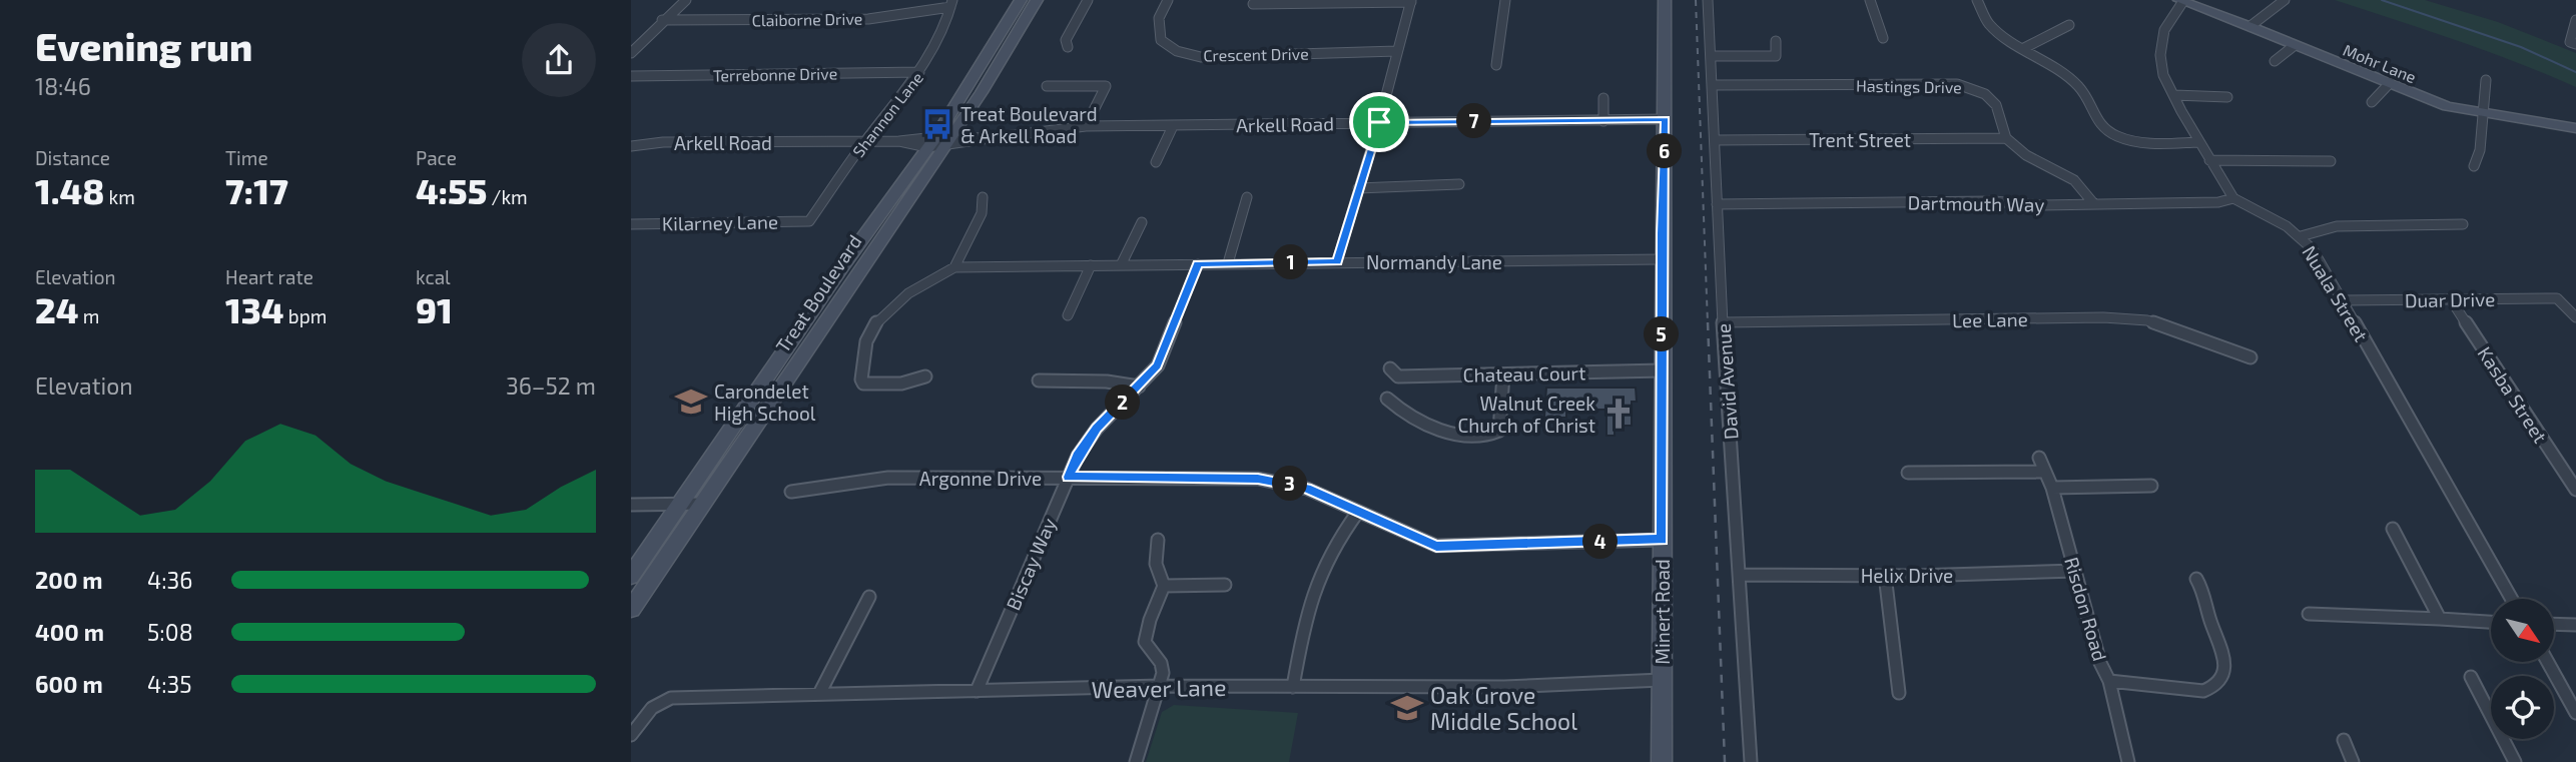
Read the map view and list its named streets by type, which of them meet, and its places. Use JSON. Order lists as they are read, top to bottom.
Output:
{
  "streets": {
    "main road": ["Mohr Lane", "Treat Boulevard", "Minert Road"],
    "street": [
      "Claiborne Drive",
      "Crescent Drive",
      "Terrebonne Drive",
      "Hastings Drive",
      "Shannon Lane",
      "Arkell Road",
      "Trent Street",
      "Dartmouth Way",
      "Kilarney Lane",
      "Normandy Lane",
      "Nuala Street",
      "Duar Drive",
      "Lee Lane",
      "Chateau Court",
      "David Avenue",
      "Kasba Street",
      "Argonne Drive",
      "Biscay Way",
      "Helix Drive",
      "Risdon Road",
      "Weaver Lane"
    ]
  },
  "crossings": [
    ["Claiborne Drive", "Shannon Lane"],
    ["Mohr Lane", "Nuala Street"],
    ["Terrebonne Drive", "Shannon Lane"],
    ["Hastings Drive", "Trent Street"],
    ["Hastings Drive", "David Avenue"],
    ["Shannon Lane", "Arkell Road"],
    ["Shannon Lane", "Kilarney Lane"],
    ["Arkell Road", "Treat Boulevard"],
    ["Arkell Road", "Minert Road"],
    ["Trent Street", "David Avenue"],
    ["Dartmouth Way", "Nuala Street"],
    ["Dartmouth Way", "David Avenue"],
    ["Normandy Lane", "Biscay Way"],
    ["Normandy Lane", "Minert Road"],
    ["Nuala Street", "Duar Drive"],
    ["Duar Drive", "Kasba Street"],
    ["Lee Lane", "David Avenue"],
    ["Chateau Court", "Minert Road"],
    ["David Avenue", "Helix Drive"],
    ["Argonne Drive", "Biscay Way"],
    ["Argonne Drive", "Minert Road"],
    ["Biscay Way", "Weaver Lane"],
    ["Helix Drive", "Risdon Road"],
    ["Minert Road", "Weaver Lane"]
  ],
  "places": {
    "bus stop": ["Treat Boulevard & Arkell Road"],
    "school or university": ["Carondelet High School", "Oak Grove Middle School"],
    "church": ["Walnut Creek Church of Christ"]
  },
  "north": "bottom right",
  "page": {
    "heading": ["Evening run", "18:46"],
    "pins": [
      "7",
      "6",
      "1",
      "5",
      "2",
      "3",
      "4"
    ],
    "stats": [
      ["Distance", "1.48 km"],
      ["Time", "7:17"],
      ["Pace", "4:55 /km"],
      ["Elevation", "24 m"],
      ["Heart rate", "134 bpm"],
      ["kcal", "91"]
    ],
    "chart": ["Elevation", "36–52 m"],
    "list": [
      {
        "name": "200 m",
        "note": "4:36"
      },
      {
        "name": "400 m",
        "note": "5:08"
      },
      {
        "name": "600 m",
        "note": "4:35"
      }
    ]
  }
}
